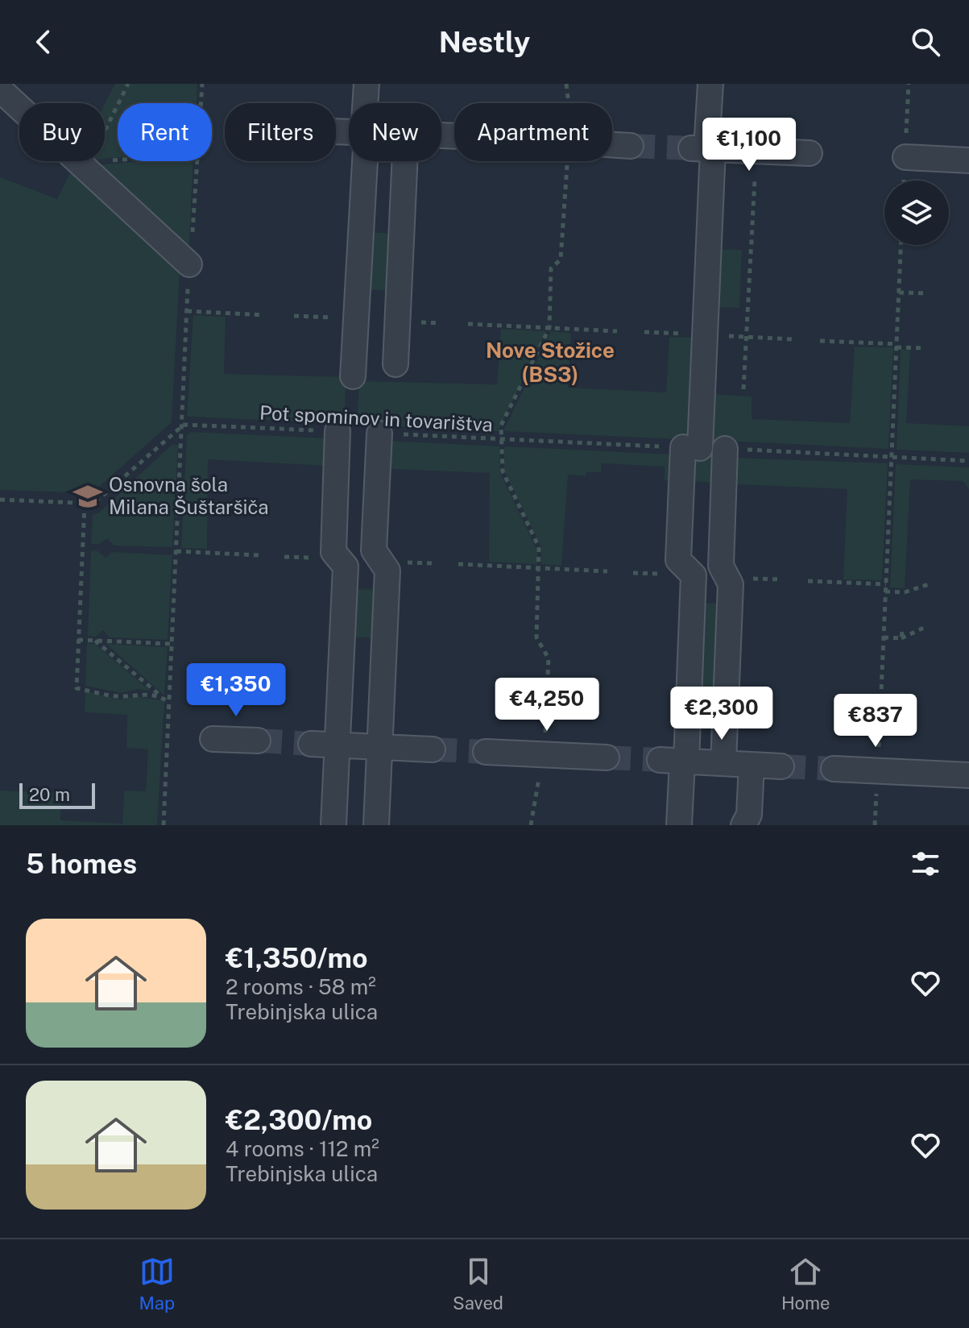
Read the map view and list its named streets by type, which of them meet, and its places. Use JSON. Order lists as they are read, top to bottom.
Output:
{
  "streets": {
    "path": ["Pot spominov in tovarištva"]
  },
  "districts": ["Nove Stožice (BS3)"],
  "places": {
    "school or university": ["Osnovna šola Milana Šuštaršiča"]
  },
  "scale_bar": "20 m",
  "page": {
    "header": "Nestly",
    "chip": [
      "Buy",
      "Rent",
      "Filters",
      "New",
      "Apartment"
    ],
    "price": [
      "€1,100",
      "€1,350",
      "€4,250",
      "€2,300",
      "€837"
    ],
    "scale": "20 m",
    "heading": "5 homes",
    "list": [
      {
        "name": "€1,350/mo",
        "note": "2 rooms · 58 m² · Trebinjska ulica"
      },
      {
        "name": "€2,300/mo",
        "note": "4 rooms · 112 m² · Trebinjska ulica"
      }
    ],
    "tabs": ["Map", "Saved", "Home"]
  }
}
